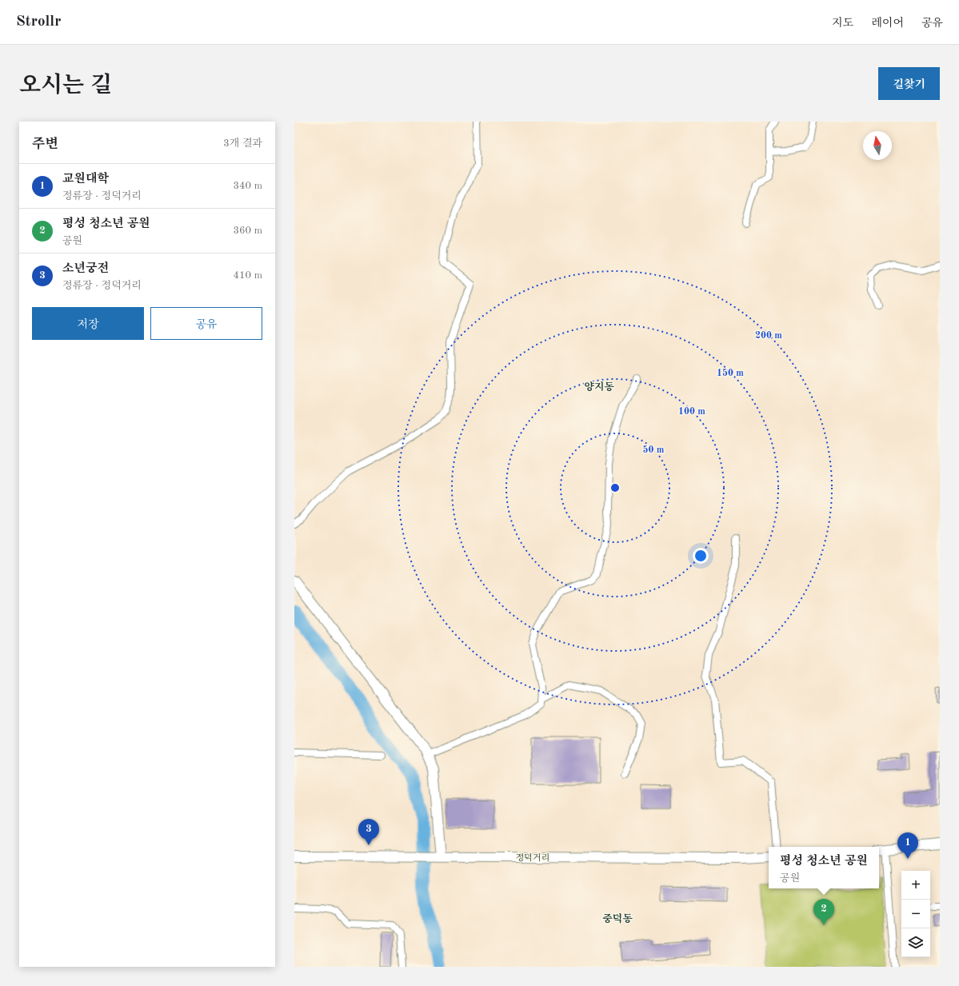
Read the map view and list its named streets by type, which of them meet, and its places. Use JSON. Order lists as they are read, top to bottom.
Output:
{
  "streets": {
    "street": ["정덕거리"]
  },
  "districts": ["양지동", "중덕동"],
  "north": "top",
  "page": {
    "header": "Strollr",
    "nav": ["지도", "레이어", "공유"],
    "title": "오시는 길",
    "buttons": [
      "길찾기",
      ["저장", "공유"]
    ],
    "heading": ["주변", "3개 결과"],
    "list": [
      {
        "mark": "1",
        "name": "교원대학",
        "note": "정류장 · 정덕거리",
        "value": "340 m"
      },
      {
        "mark": "2",
        "name": "평성 청소년 공원",
        "note": "공원",
        "value": "360 m"
      },
      {
        "mark": "3",
        "name": "소년궁전",
        "note": "정류장 · 정덕거리",
        "value": "410 m"
      }
    ],
    "pins": ["3", "1", "2"],
    "popup": ["평성 청소년 공원", "공원"],
    "map_buttons": ["+", "−"]
  },
  "rings": [
    "200 m",
    "150 m",
    "100 m",
    "50 m"
  ]
}
